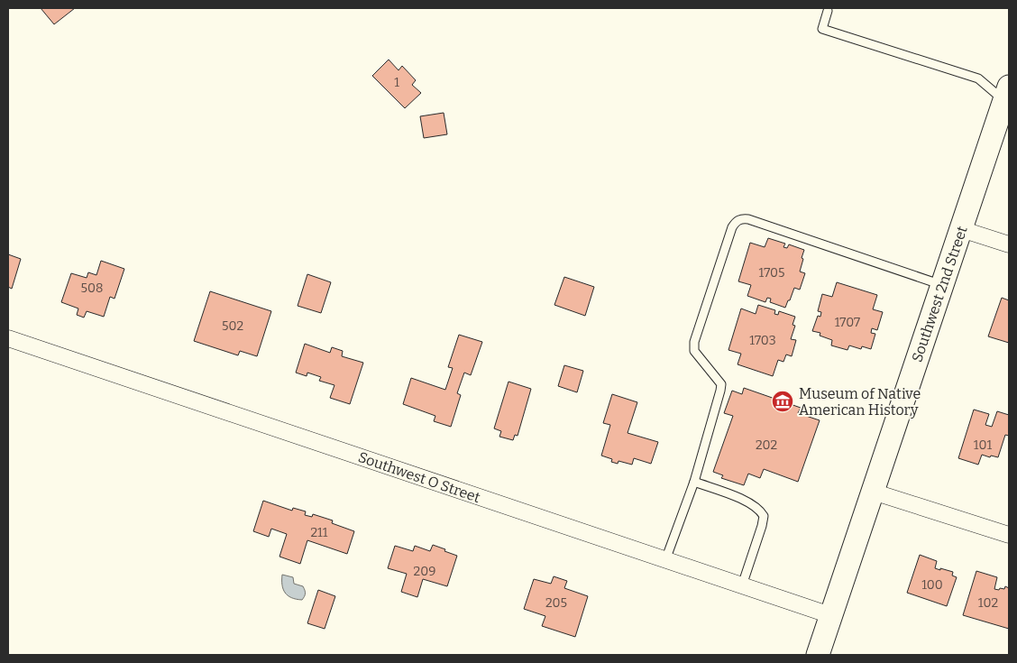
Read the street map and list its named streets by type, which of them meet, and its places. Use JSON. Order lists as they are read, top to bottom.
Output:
{
  "streets": {
    "main road": ["Southwest 2nd Street"],
    "street": ["Southwest O Street"]
  },
  "crossings": [
    ["Southwest 2nd Street", "Southwest O Street"]
  ],
  "places": {
    "museum": ["Museum of Native American History"]
  },
  "house_numbers": [
    "1",
    "1705",
    "508",
    "1707",
    "502",
    "1703",
    "202",
    "101",
    "211",
    "209",
    "100",
    "205",
    "102"
  ]
}
